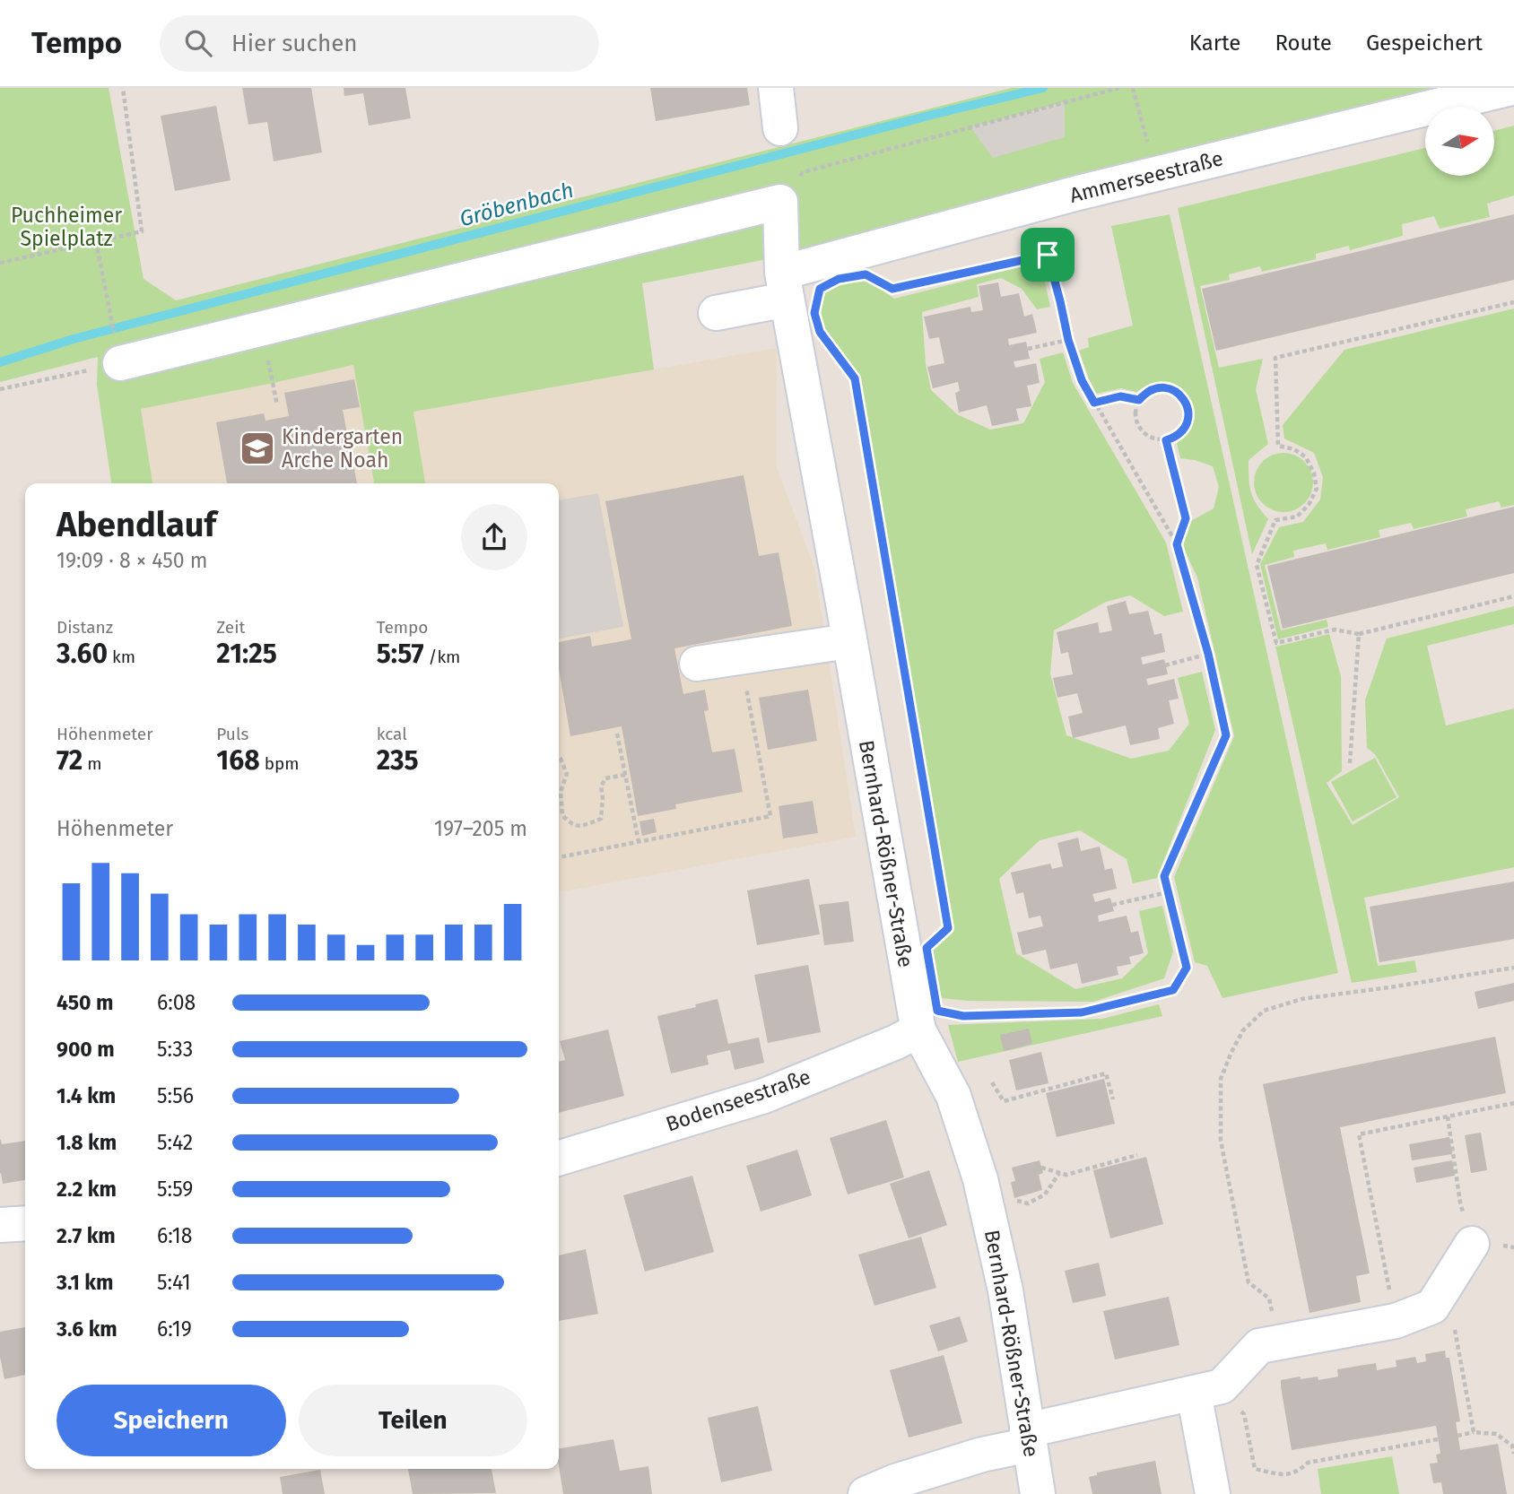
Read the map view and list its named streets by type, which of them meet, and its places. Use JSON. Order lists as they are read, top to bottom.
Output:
{
  "streets": {
    "street": ["Ammerseestraße", "Bernhard-Rößner-Straße", "Bodenseestraße"]
  },
  "crossings": [
    ["Ammerseestraße", "Bernhard-Rößner-Straße"],
    ["Bernhard-Rößner-Straße", "Bodenseestraße"]
  ],
  "water": ["Gröbenbach"],
  "parks": ["Puchheimer Spielplatz"],
  "places": {
    "school or university": ["Kindergarten Arche Noah"]
  },
  "north": "right",
  "page": {
    "header": "Tempo",
    "search": "Hier suchen",
    "nav": ["Karte", "Route", "Gespeichert"],
    "heading": ["Abendlauf", "19:09 · 8 × 450 m"],
    "stats": [
      ["Distanz", "3.60 km"],
      ["Zeit", "21:25"],
      ["Tempo", "5:57 /km"],
      ["Höhenmeter", "72 m"],
      ["Puls", "168 bpm"],
      ["kcal", "235"]
    ],
    "chart": ["Höhenmeter", "197–205 m"],
    "list": [
      {
        "name": "450 m",
        "note": "6:08"
      },
      {
        "name": "900 m",
        "note": "5:33"
      },
      {
        "name": "1.4 km",
        "note": "5:56"
      },
      {
        "name": "1.8 km",
        "note": "5:42"
      },
      {
        "name": "2.2 km",
        "note": "5:59"
      },
      {
        "name": "2.7 km",
        "note": "6:18"
      },
      {
        "name": "3.1 km",
        "note": "5:41"
      },
      {
        "name": "3.6 km",
        "note": "6:19"
      }
    ],
    "buttons": ["Speichern", "Teilen"]
  }
}
